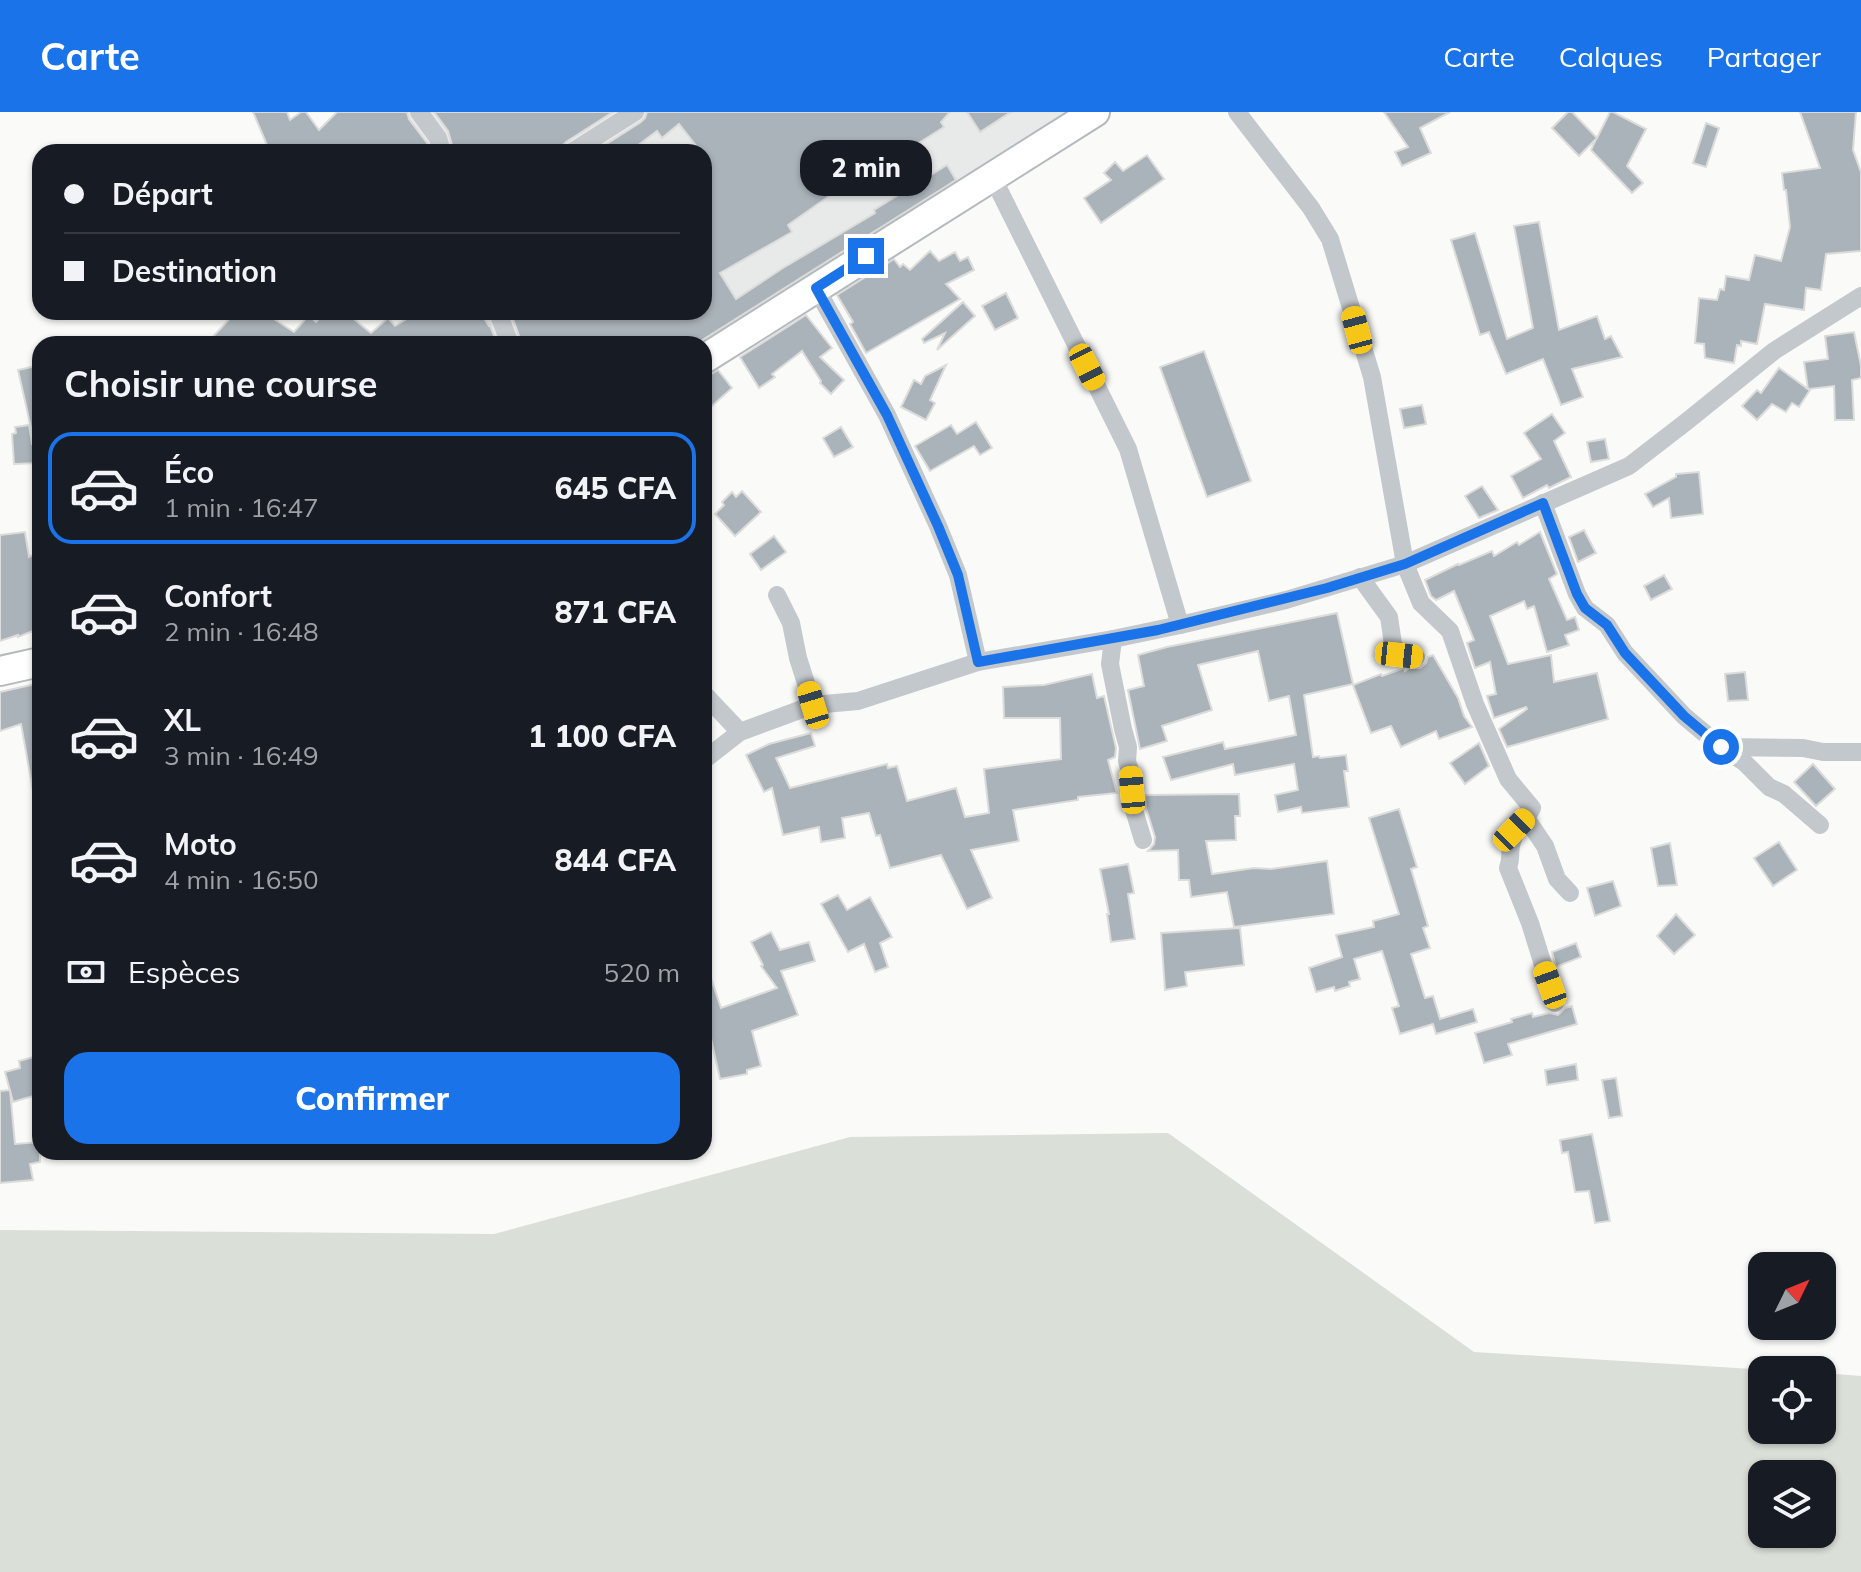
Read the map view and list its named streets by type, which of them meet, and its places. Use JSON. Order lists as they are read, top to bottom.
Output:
{
  "north": "top right",
  "page": {
    "header": "Carte",
    "nav": ["Carte", "Calques", "Partager"],
    "bubble": "2 min",
    "banner": ["Départ", "Destination"],
    "heading": "Choisir une course",
    "list": [
      {
        "name": "Éco",
        "note": "1 min · 16:47",
        "value": "645 CFA"
      },
      {
        "name": "Confort",
        "note": "2 min · 16:48",
        "value": "871 CFA"
      },
      {
        "name": "XL",
        "note": "3 min · 16:49",
        "value": "1 100 CFA"
      },
      {
        "name": "Moto",
        "note": "4 min · 16:50",
        "value": "844 CFA"
      }
    ],
    "pay": ["Espèces", "520 m"],
    "buttons": "Confirmer"
  }
}
